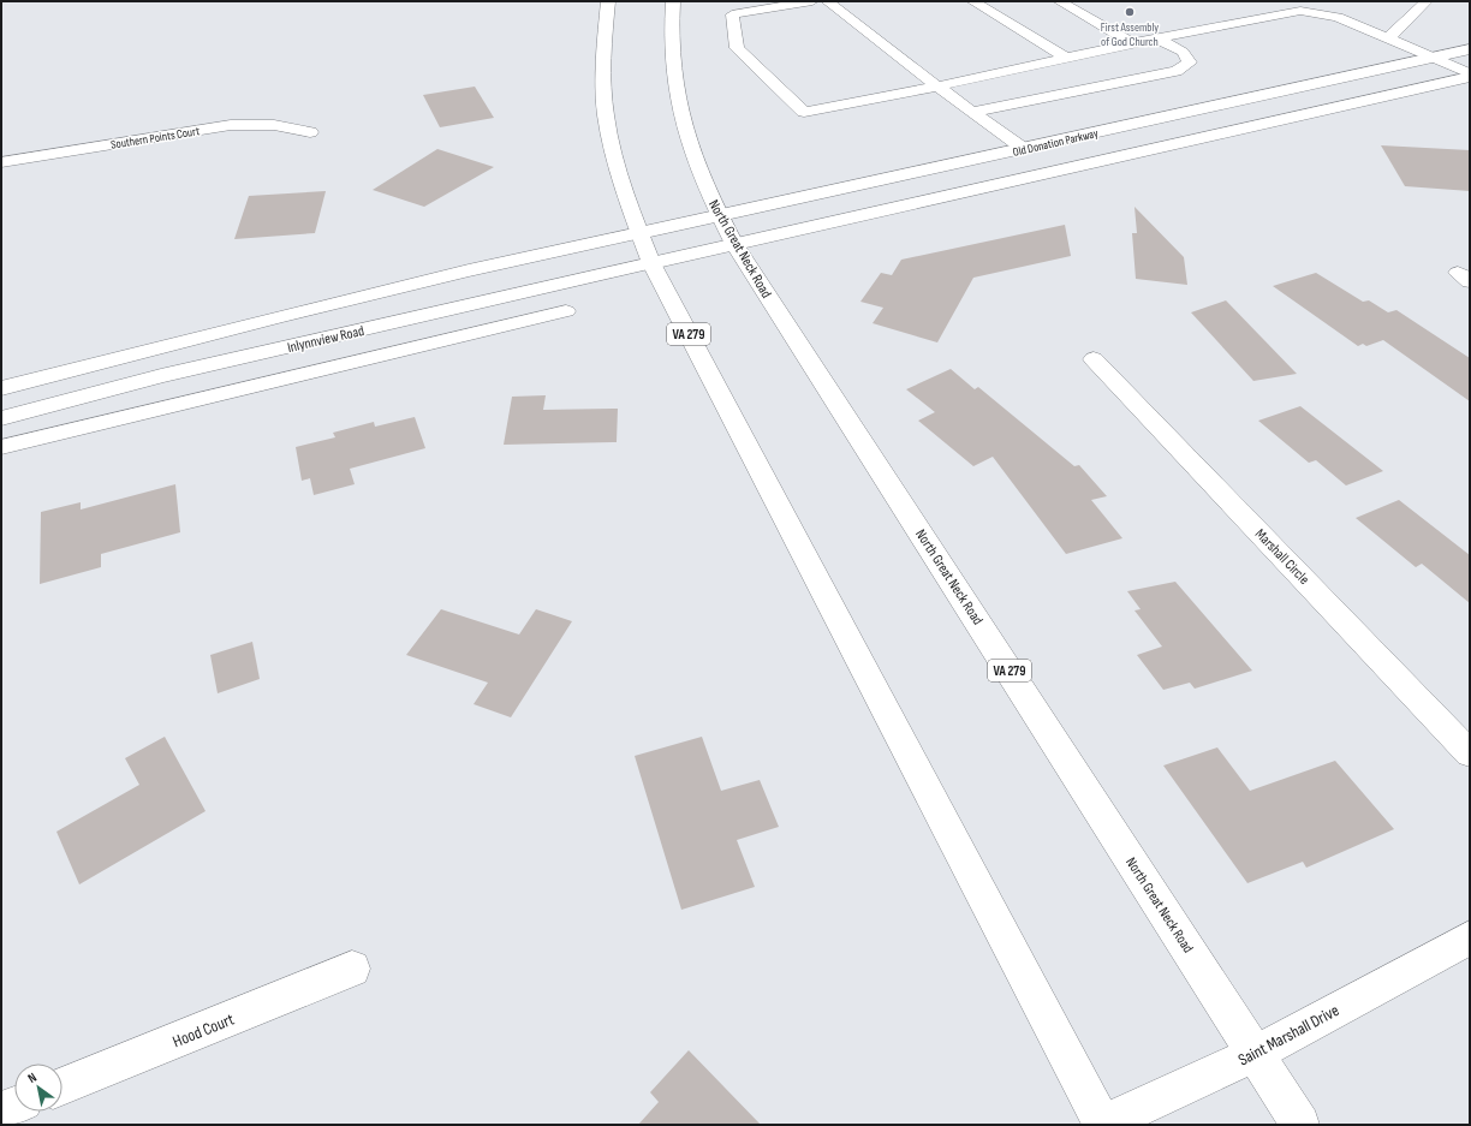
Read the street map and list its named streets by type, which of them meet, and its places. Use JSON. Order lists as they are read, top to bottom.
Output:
{
  "streets": {
    "street": [
      "Southern Points Court",
      "Old Donation Parkway",
      "North Great Neck Road",
      "VA 279",
      "Inlynnview Road",
      "Marshall Circle",
      "Hood Court",
      "Saint Marshall Drive"
    ]
  },
  "crossings": [
    ["Old Donation Parkway", "North Great Neck Road"],
    ["Old Donation Parkway", "VA 279"],
    ["Old Donation Parkway", "Inlynnview Road"],
    ["North Great Neck Road", "Saint Marshall Drive"],
    ["VA 279", "Inlynnview Road"],
    ["VA 279", "Saint Marshall Drive"]
  ],
  "places": ["First Assembly of God Church"],
  "north": "top left"
}
